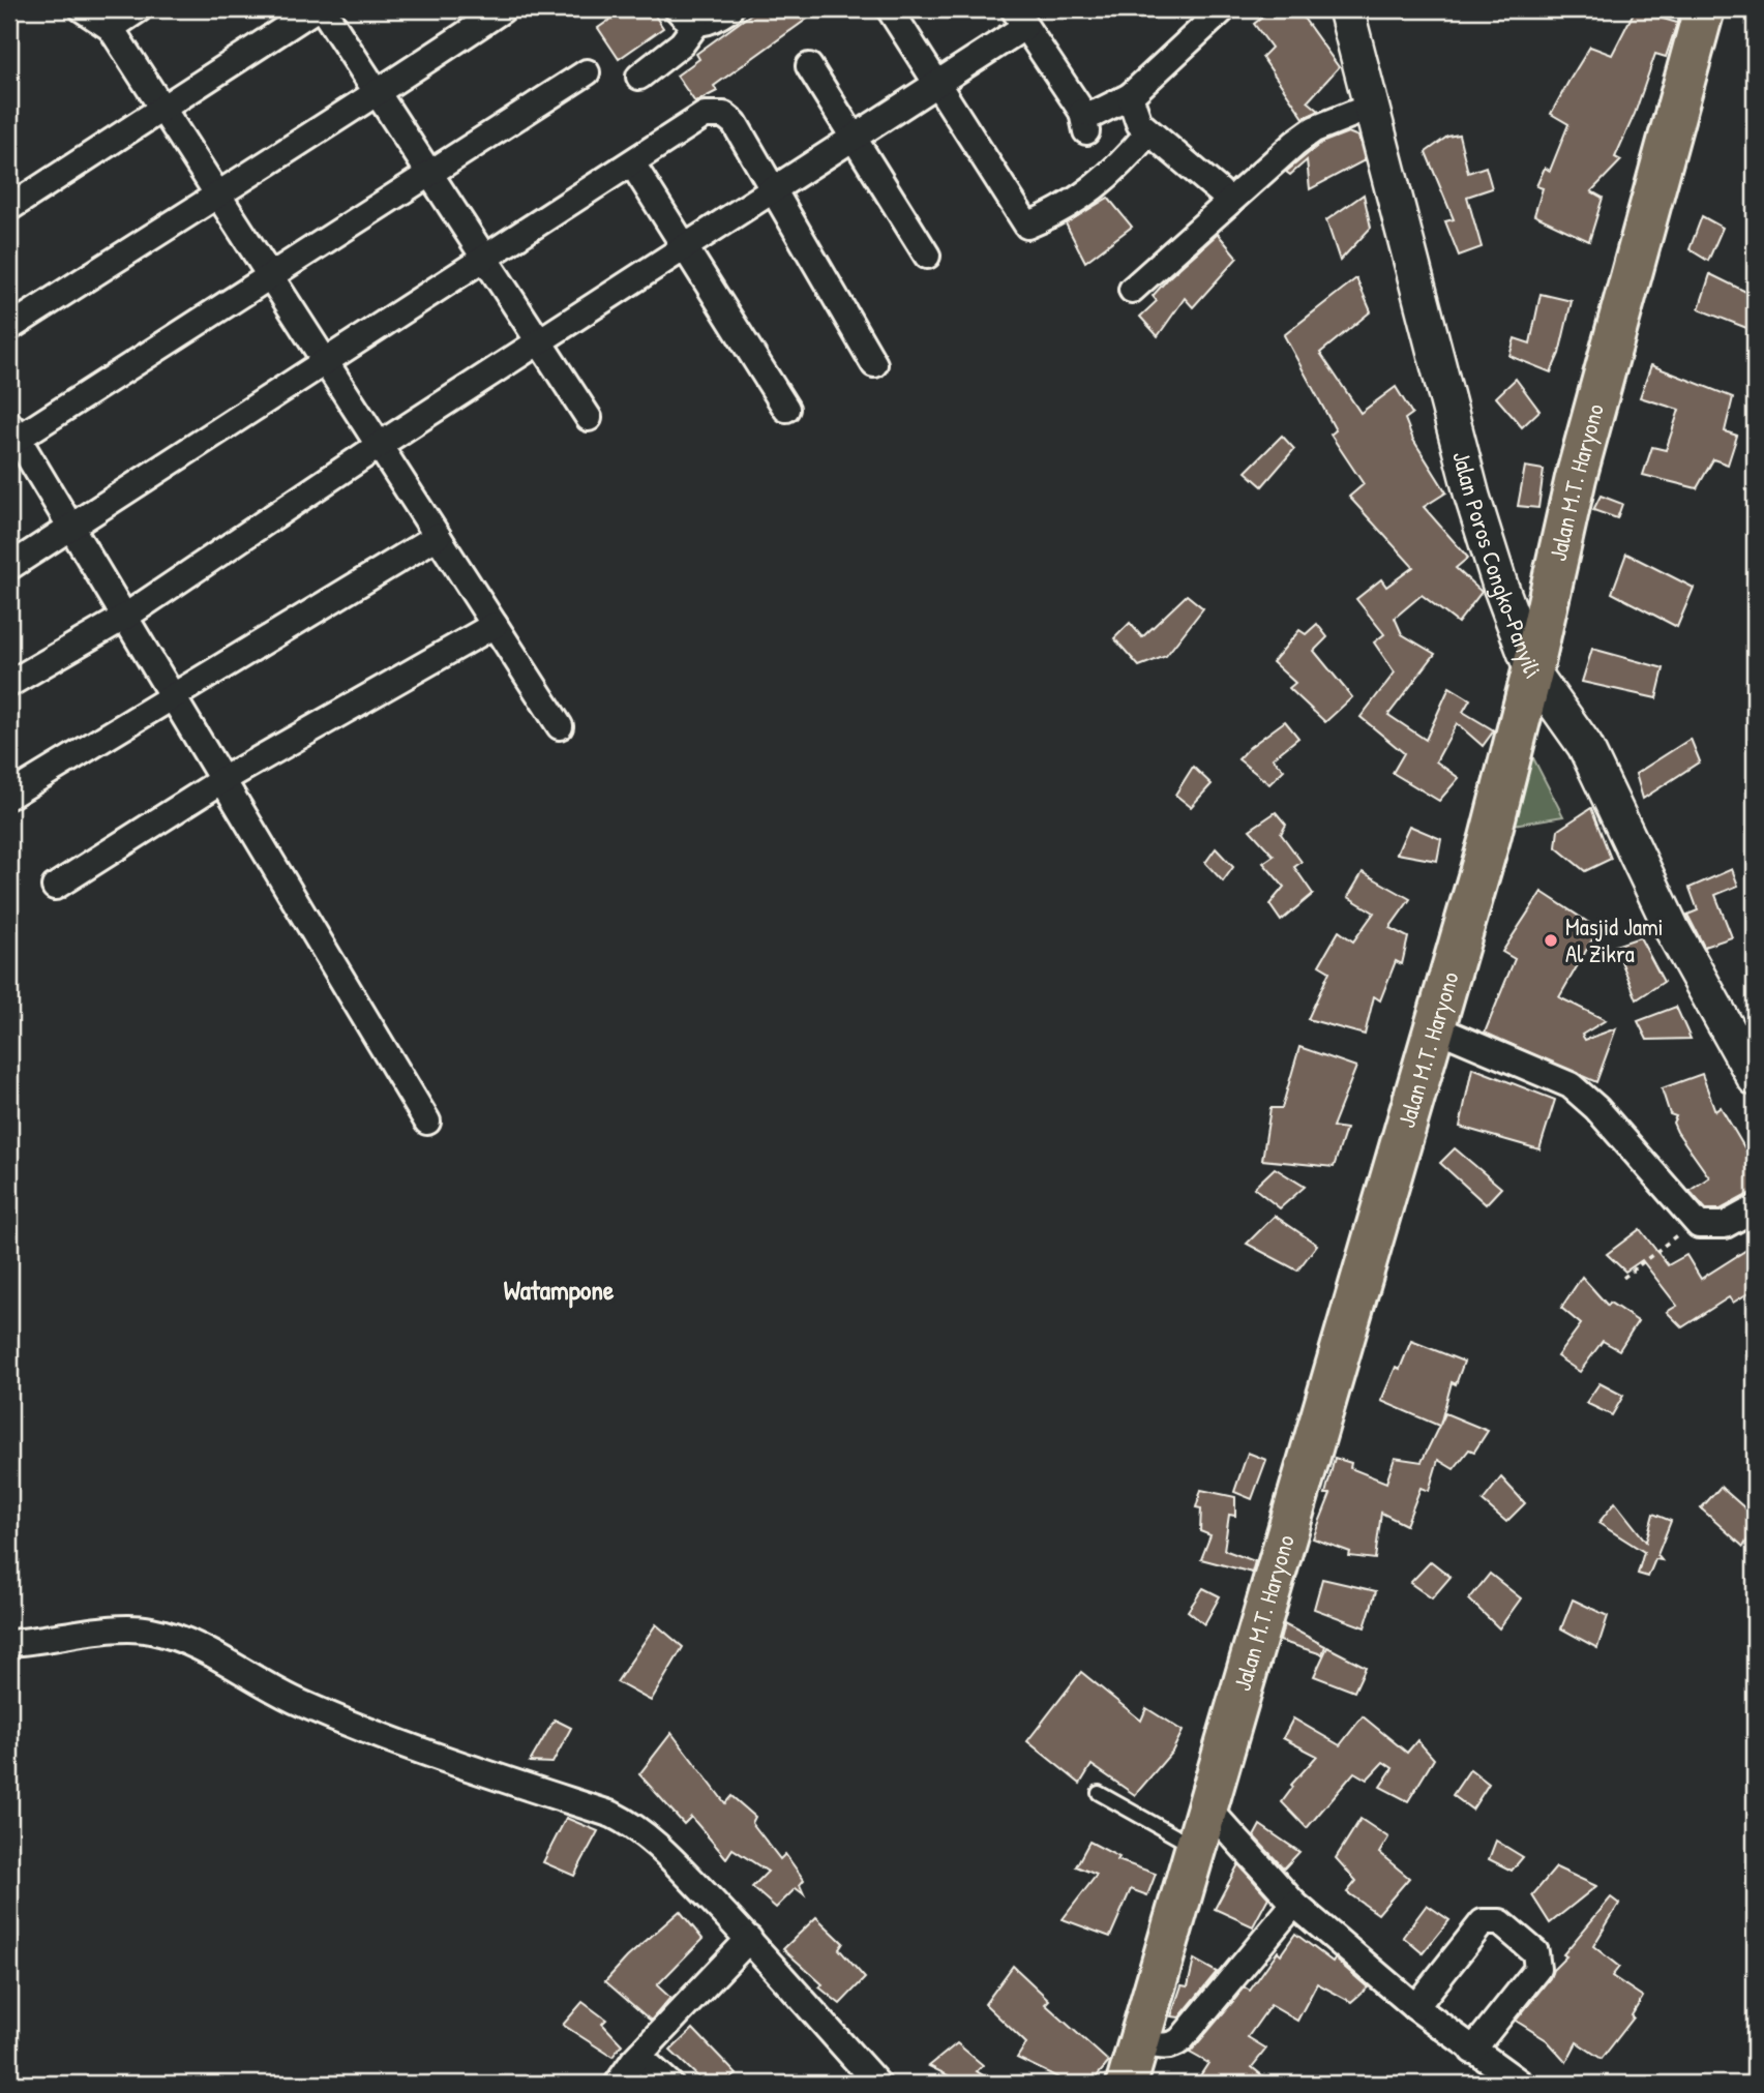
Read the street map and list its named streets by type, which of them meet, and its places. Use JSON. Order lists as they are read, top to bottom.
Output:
{
  "streets": {
    "highway": ["Jalan M.T. Haryono"],
    "main road": ["Jalan Poros Congko-Panyili"]
  },
  "crossings": [
    ["Jalan M.T. Haryono", "Jalan Poros Congko-Panyili"]
  ],
  "districts": ["Watampone"],
  "places": ["Masjid Jami Al Zikra"]
}
